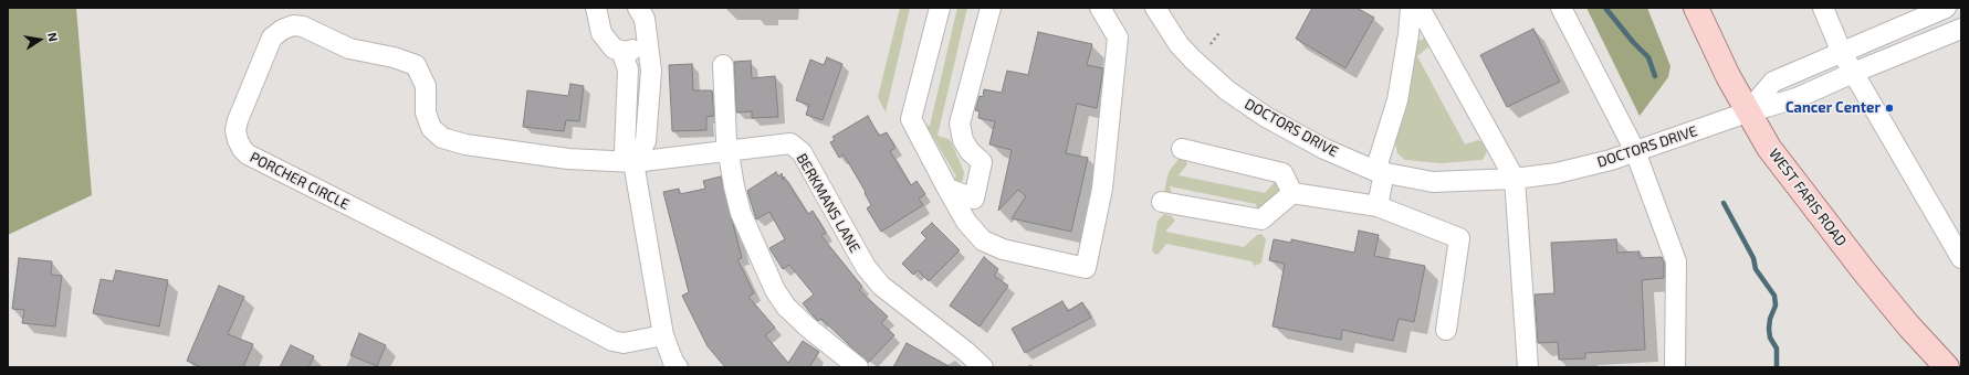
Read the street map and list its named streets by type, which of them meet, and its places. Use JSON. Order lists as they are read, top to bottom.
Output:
{
  "streets": {
    "main road": ["WEST FARIS ROAD"],
    "street": ["DOCTORS DRIVE", "PORCHER CIRCLE", "BERKMANS LANE"]
  },
  "crossings": [
    ["DOCTORS DRIVE", "WEST FARIS ROAD"],
    ["PORCHER CIRCLE", "BERKMANS LANE"]
  ],
  "places": ["Cancer Center"],
  "north": "right"
}
